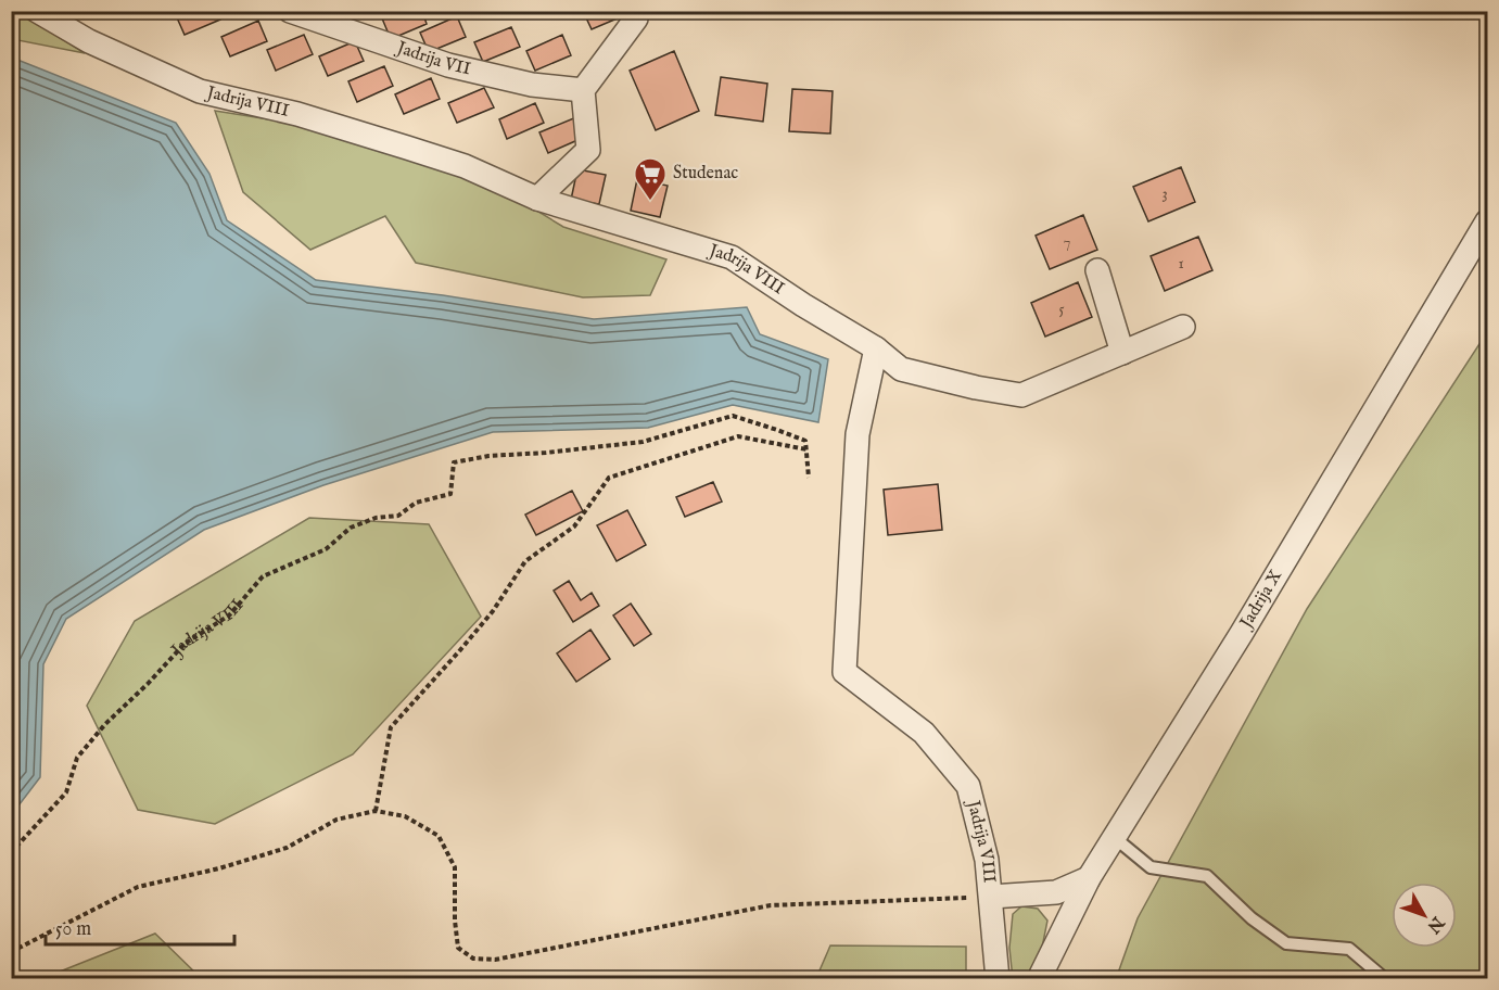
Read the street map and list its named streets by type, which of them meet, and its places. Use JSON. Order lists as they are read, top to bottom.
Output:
{
  "streets": {
    "street": ["Jadrija VII", "Jadrija VIII", "Jadrija X"]
  },
  "crossings": [
    ["Jadrija VIII", "Jadrija X"]
  ],
  "places": {
    "supermarket": ["Studenac"]
  },
  "house_numbers": [
    "3",
    "7",
    "1",
    "5"
  ],
  "scale_bar": "50 m",
  "north": "bottom right"
}
